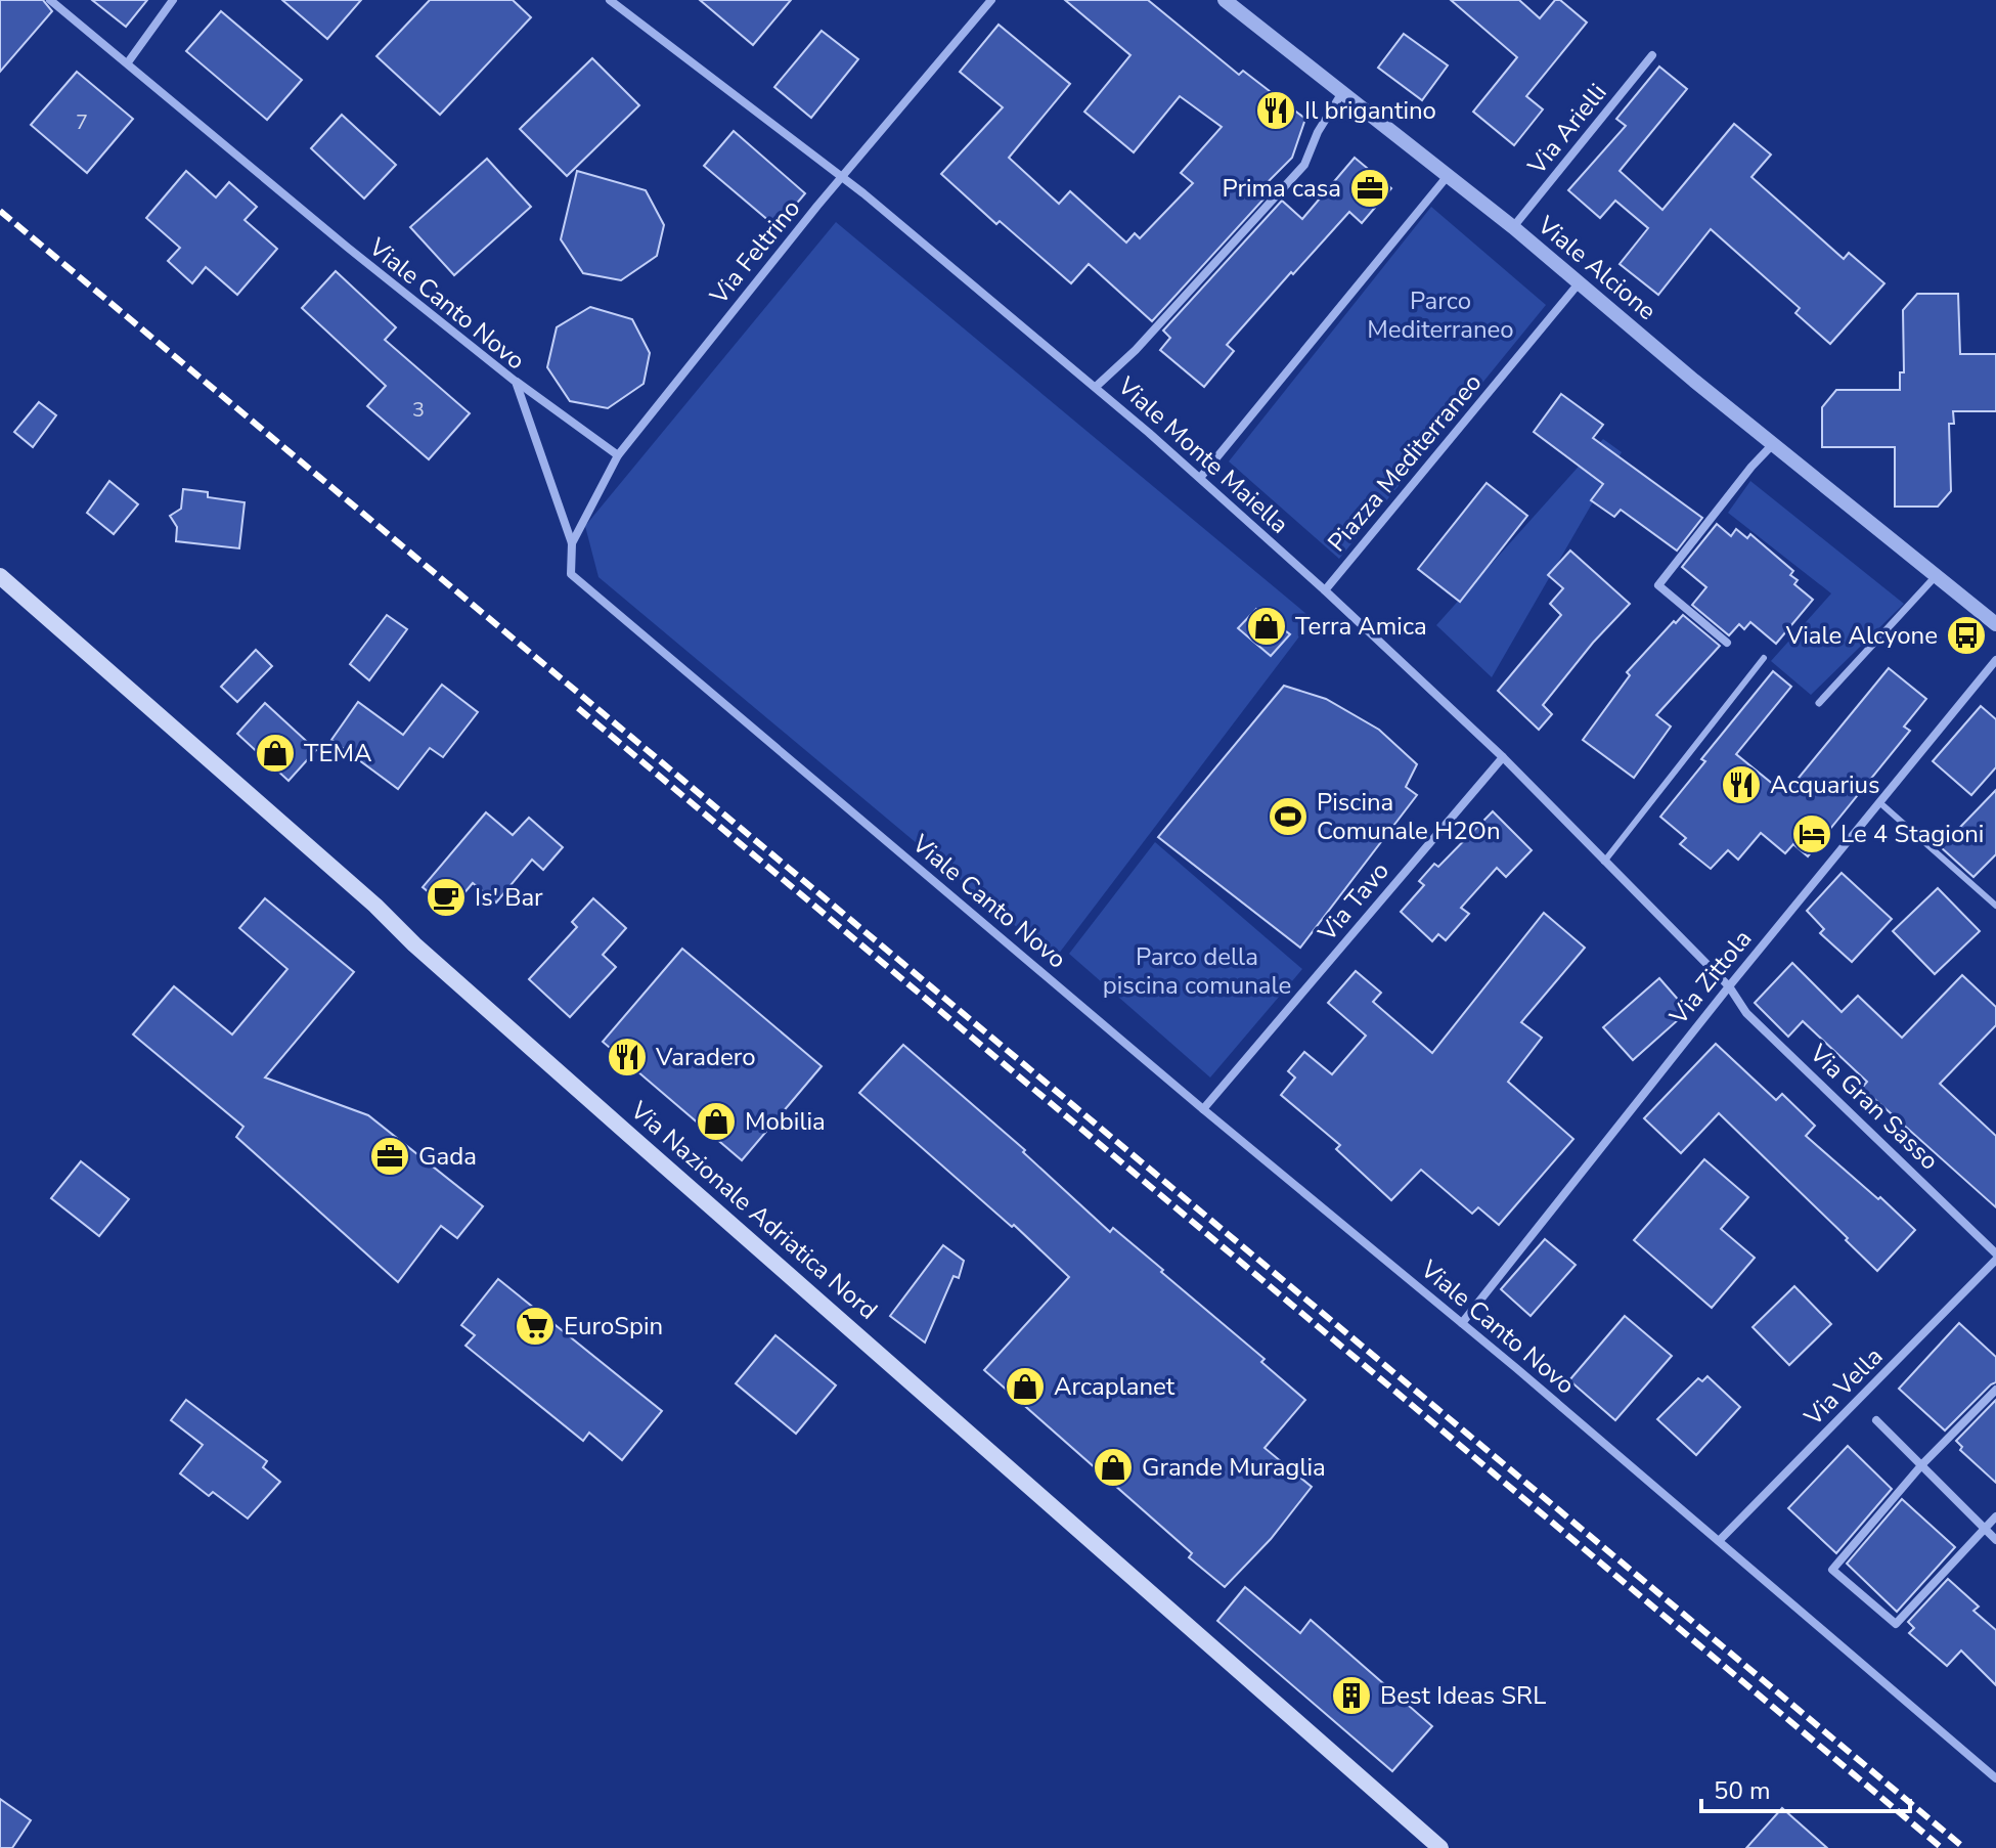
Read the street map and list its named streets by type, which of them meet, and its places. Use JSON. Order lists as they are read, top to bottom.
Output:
{
  "streets": {
    "main road": ["Via Nazionale Adriatica Nord"],
    "street": [
      "Via Arielli",
      "Via Feltrino",
      "Viale Alcione",
      "Viale Canto Novo",
      "Viale Monte Maiella",
      "Piazza Mediterraneo",
      "Via Tavo",
      "Via Zittola",
      "Via Gran Sasso",
      "Via Vella"
    ]
  },
  "crossings": [
    ["Via Arielli", "Viale Alcione"],
    ["Via Feltrino", "Viale Canto Novo"],
    ["Via Feltrino", "Viale Monte Maiella"],
    ["Viale Alcione", "Piazza Mediterraneo"],
    ["Viale Canto Novo", "Via Tavo"],
    ["Viale Canto Novo", "Via Zittola"],
    ["Viale Canto Novo", "Via Vella"],
    ["Viale Monte Maiella", "Piazza Mediterraneo"],
    ["Viale Monte Maiella", "Via Tavo"],
    ["Viale Monte Maiella", "Via Zittola"],
    ["Viale Monte Maiella", "Via Gran Sasso"],
    ["Via Zittola", "Via Gran Sasso"]
  ],
  "parks": ["Parco Mediterraneo", "Parco della piscina comunale"],
  "places": {
    "restaurant": ["Il brigantino", "Acquarius", "Varadero"],
    "office": ["Prima casa", "Gada"],
    "shop": [
      "Terra Amica",
      "TEMA",
      "Mobilia",
      "Arcaplanet",
      "Grande Muraglia"
    ],
    "bus stop": ["Viale Alcyone"],
    "sports": ["Piscina Comunale H2On"],
    "hotel": ["Le 4 Stagioni"],
    "cafe": ["Is' Bar"],
    "supermarket": ["EuroSpin"],
    "building": ["Best Ideas SRL"]
  },
  "house_numbers": ["7", "3"],
  "scale_bar": "50 m"
}
